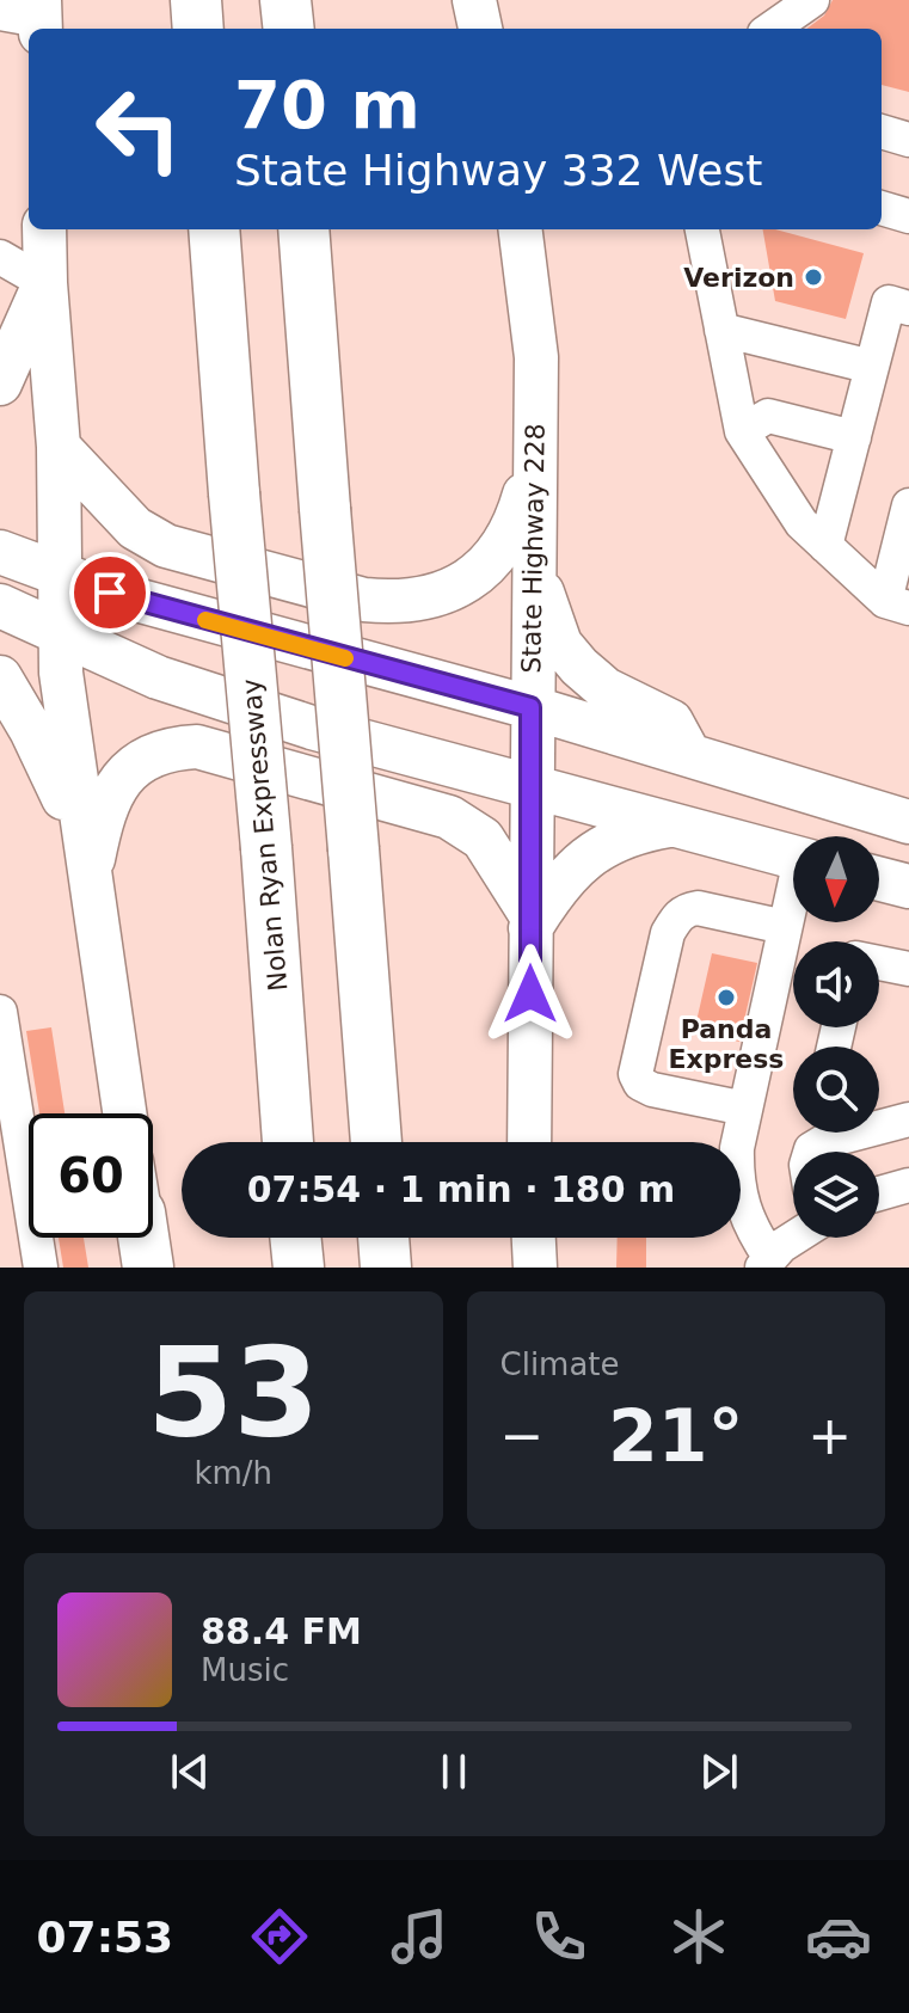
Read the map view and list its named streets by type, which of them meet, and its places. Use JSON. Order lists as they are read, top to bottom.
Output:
{
  "streets": {
    "highway": ["Nolan Ryan Expressway"],
    "main road": ["State Highway 228"]
  },
  "places": ["Verizon", "Panda Express"],
  "north": "bottom",
  "page": {
    "turn": ["70 m", "State Highway 332 West"],
    "limit": "60",
    "trip": "07:54 · 1 min · 180 m",
    "tile": [
      ["53", "km/h"],
      "Climate"
    ],
    "heat": ["−", "21°", "+"],
    "song": ["88.4 FM", "Music"],
    "tabs": "07:53"
  }
}
